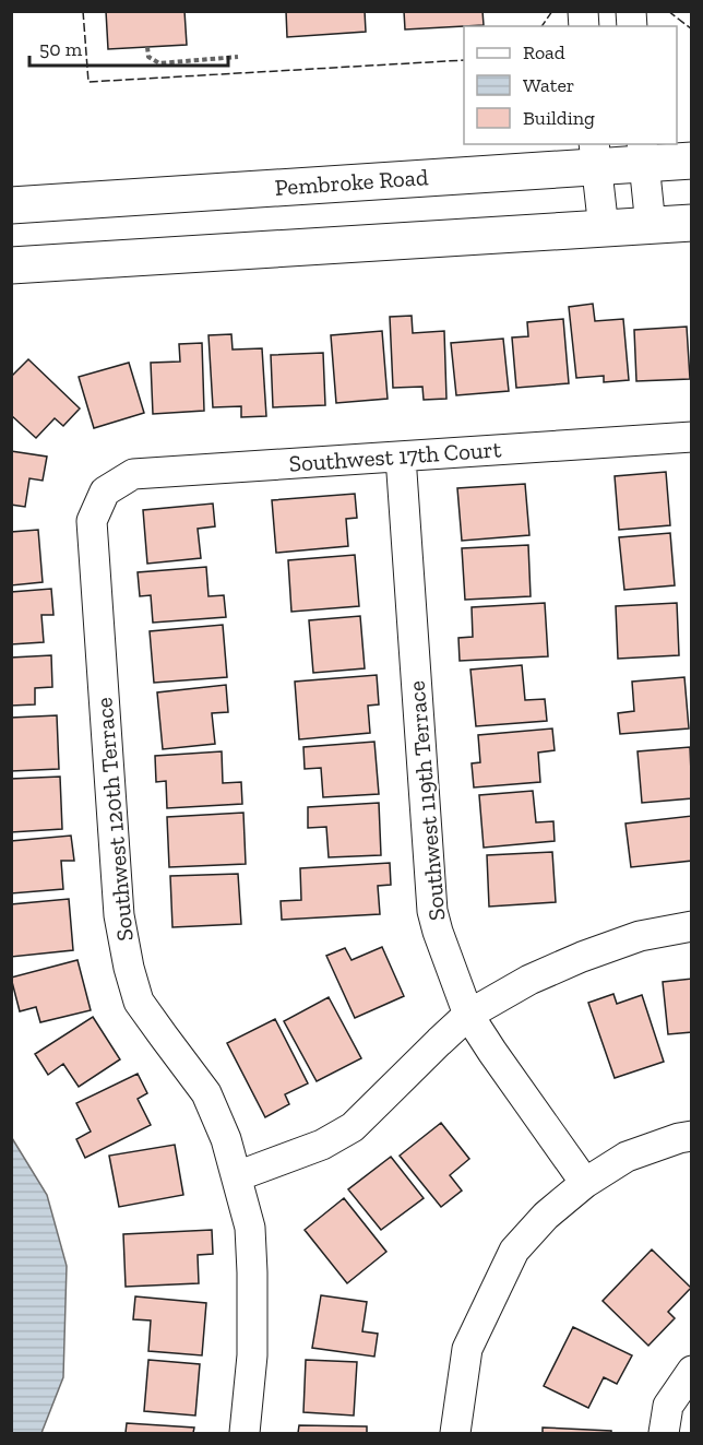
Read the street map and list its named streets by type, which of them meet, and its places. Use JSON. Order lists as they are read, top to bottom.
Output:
{
  "streets": {
    "main road": ["Pembroke Road"],
    "street": ["Southwest 17th Court", "Southwest 119th Terrace", "Southwest 120th Terrace"]
  },
  "crossings": [
    ["Southwest 17th Court", "Southwest 119th Terrace"],
    ["Southwest 17th Court", "Southwest 120th Terrace"]
  ],
  "legend": ["Road", "Water", "Building"],
  "scale_bar": "50 m"
}
